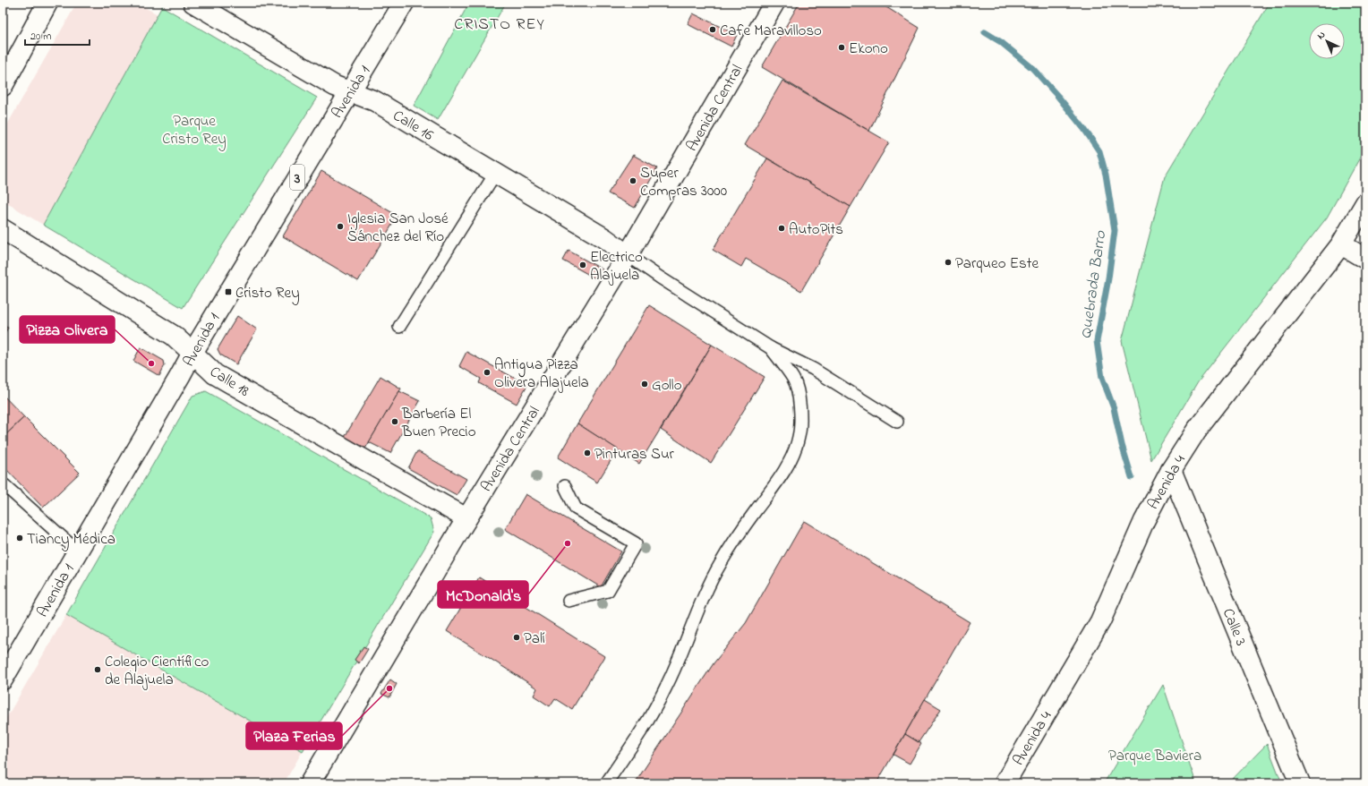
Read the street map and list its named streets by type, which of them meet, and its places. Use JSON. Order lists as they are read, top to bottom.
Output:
{
  "streets": {
    "street": [
      "Avenida 1",
      "Avenida Central",
      "Calle 16",
      "3",
      "Calle 18",
      "Avenida 4",
      "Calle 3"
    ]
  },
  "crossings": [
    ["Avenida 1", "Calle 16"],
    ["Avenida 1", "Calle 18"],
    ["Avenida Central", "Calle 16"],
    ["Avenida Central", "Calle 18"],
    ["Avenida 4", "Calle 3"]
  ],
  "districts": ["CRISTO REY"],
  "water": ["Quebrada Barro"],
  "parks": ["Parque Cristo Rey", "Parque Baviera"],
  "places": {
    "other": [
      "Cafe Maravilloso",
      "Ekono",
      "Super Compras 3000",
      "Iglesia San José Sánchez del Río",
      "AutoPits",
      "Parqueo Este",
      "Electrico Alajuela",
      "Pizza Olivera",
      "Antigua Pizza Olivera Alajuela",
      "Gollo",
      "Barbería El Buen Precio",
      "Pinturas Sur",
      "Tiancy Médica",
      "McDonald's",
      "Palí",
      "Colegio Científico de Alajuela",
      "Plaza Ferias"
    ],
    "transit": ["Cristo Rey"]
  },
  "scale_bar": "20 m",
  "north": "top left"
}
